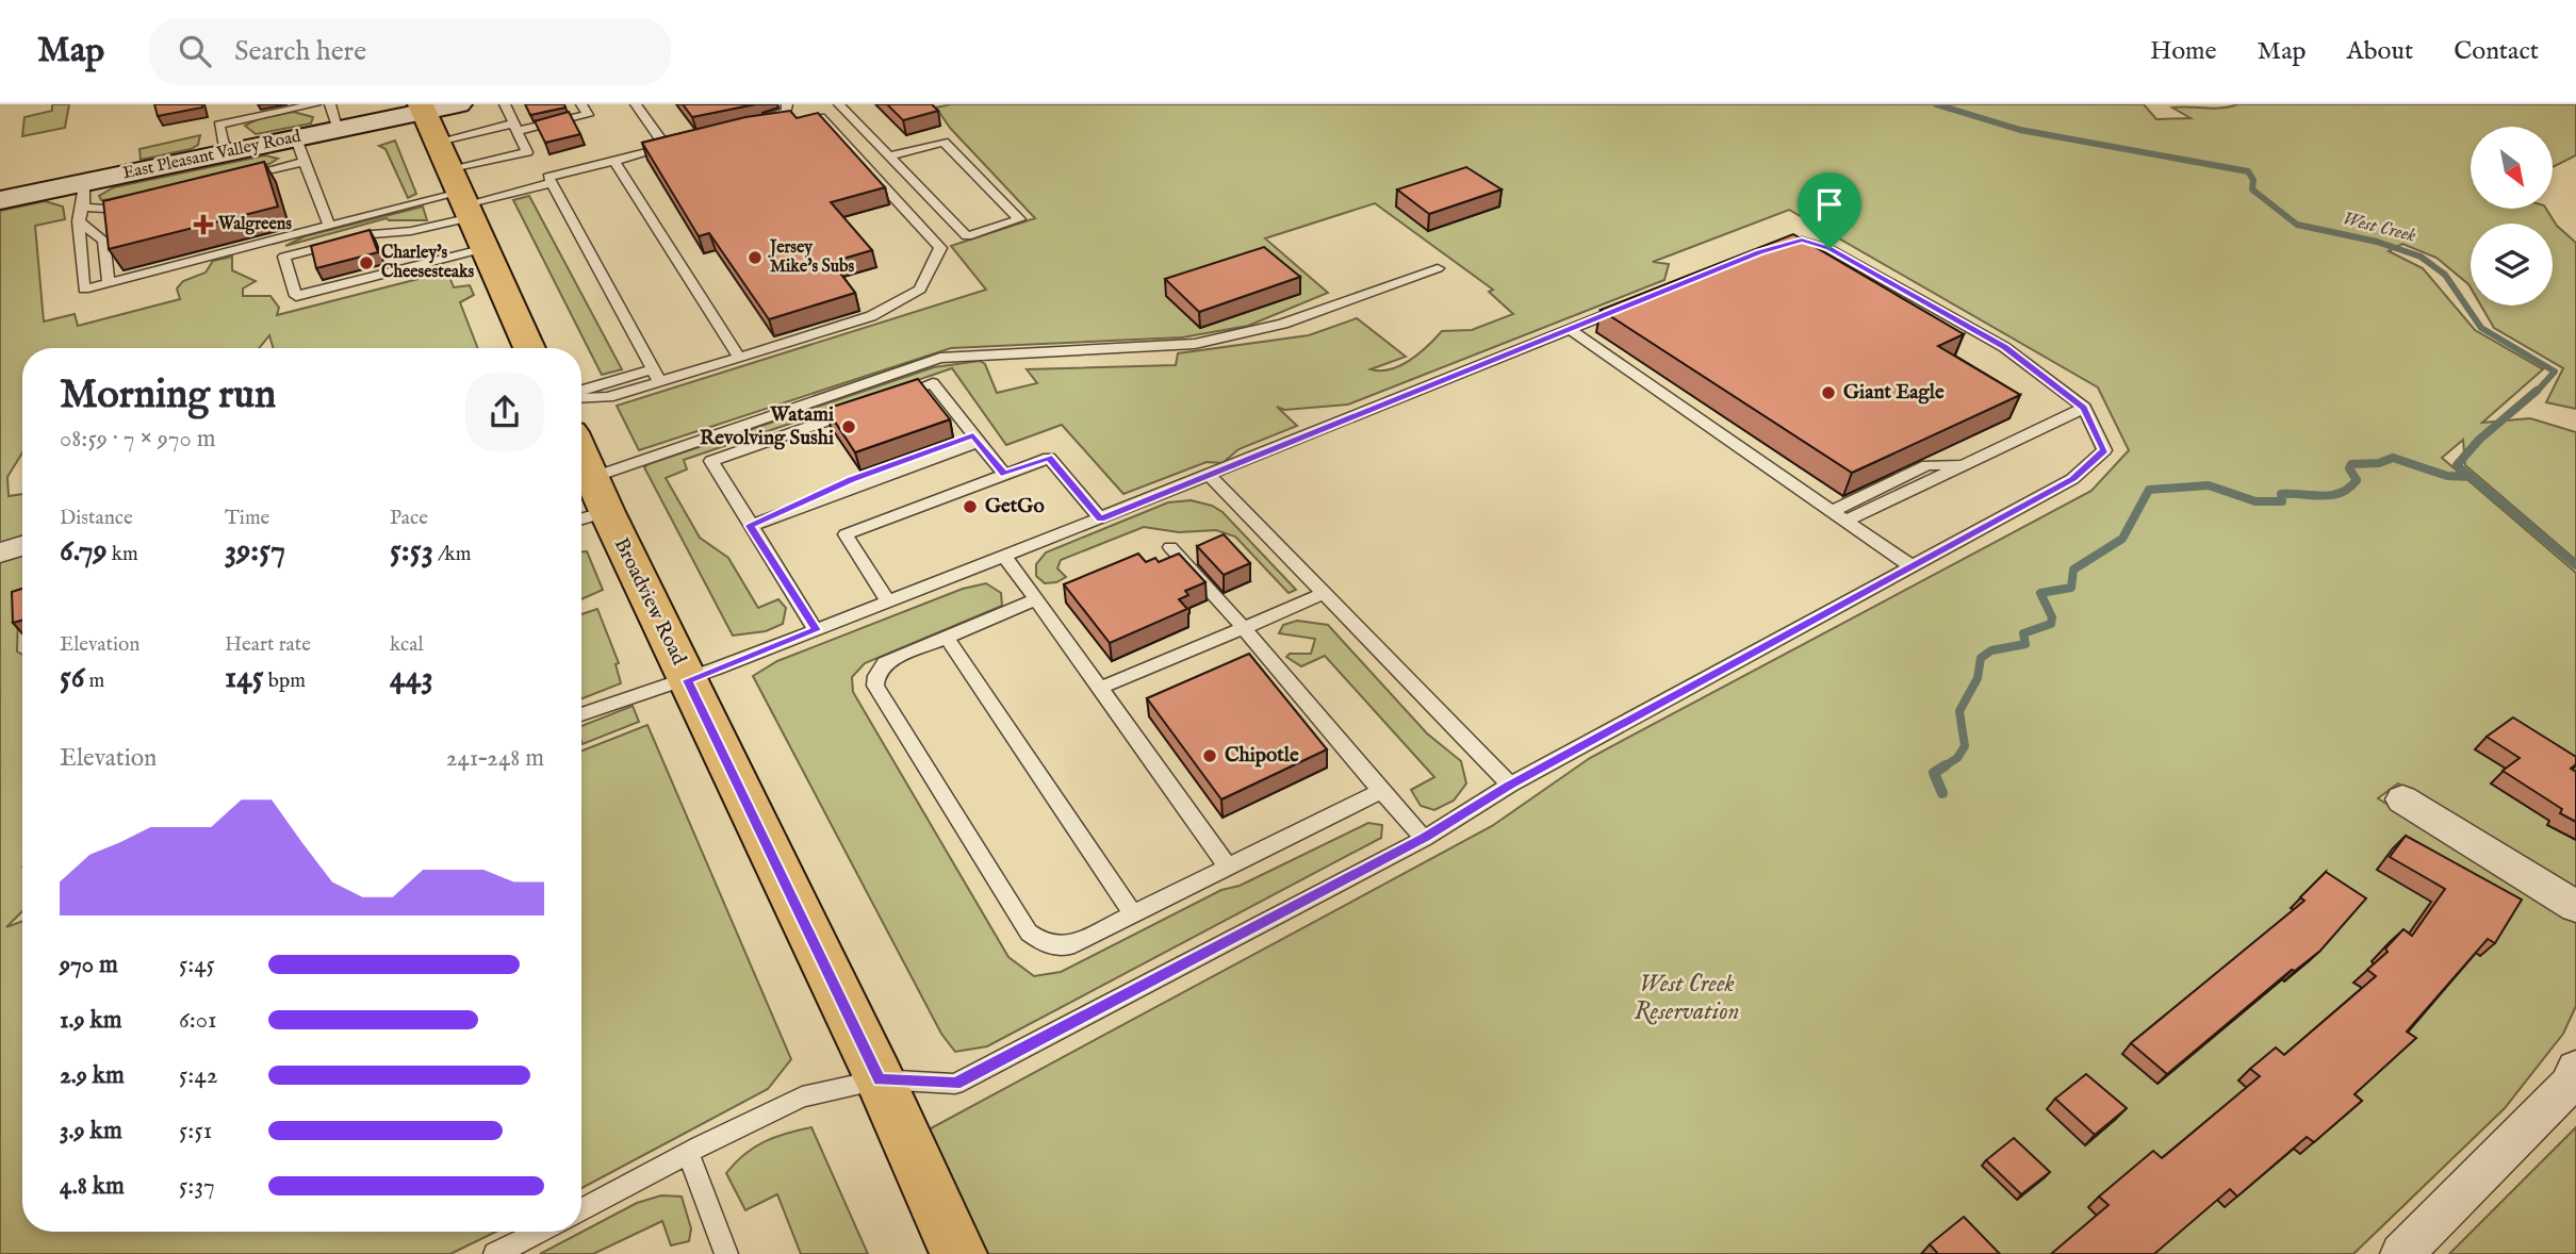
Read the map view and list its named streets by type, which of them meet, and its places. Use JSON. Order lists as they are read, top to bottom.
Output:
{
  "streets": {
    "main road": ["East Pleasant Valley Road", "Broadview Road"]
  },
  "water": ["West Creek"],
  "parks": ["West Creek Reservation"],
  "places": {
    "health": ["Walgreens"],
    "other": [
      "Jersey Mike's Subs",
      "Charley's Cheesesteaks",
      "Giant Eagle",
      "Watami Revolving Sushi",
      "GetGo",
      "Chipotle"
    ]
  },
  "north": "bottom right",
  "page": {
    "header": "Map",
    "search": "Search here",
    "nav": [
      "Home",
      "Map",
      "About",
      "Contact"
    ],
    "heading": ["Morning run", "08:59 · 7 × 970 m"],
    "stats": [
      ["Distance", "6.79 km"],
      ["Time", "39:57"],
      ["Pace", "5:53 /km"],
      ["Elevation", "56 m"],
      ["Heart rate", "145 bpm"],
      ["kcal", "443"]
    ],
    "chart": ["Elevation", "241–248 m"],
    "list": [
      {
        "name": "970 m",
        "note": "5:45"
      },
      {
        "name": "1.9 km",
        "note": "6:01"
      },
      {
        "name": "2.9 km",
        "note": "5:42"
      },
      {
        "name": "3.9 km",
        "note": "5:51"
      },
      {
        "name": "4.8 km",
        "note": "5:37"
      }
    ]
  }
}
